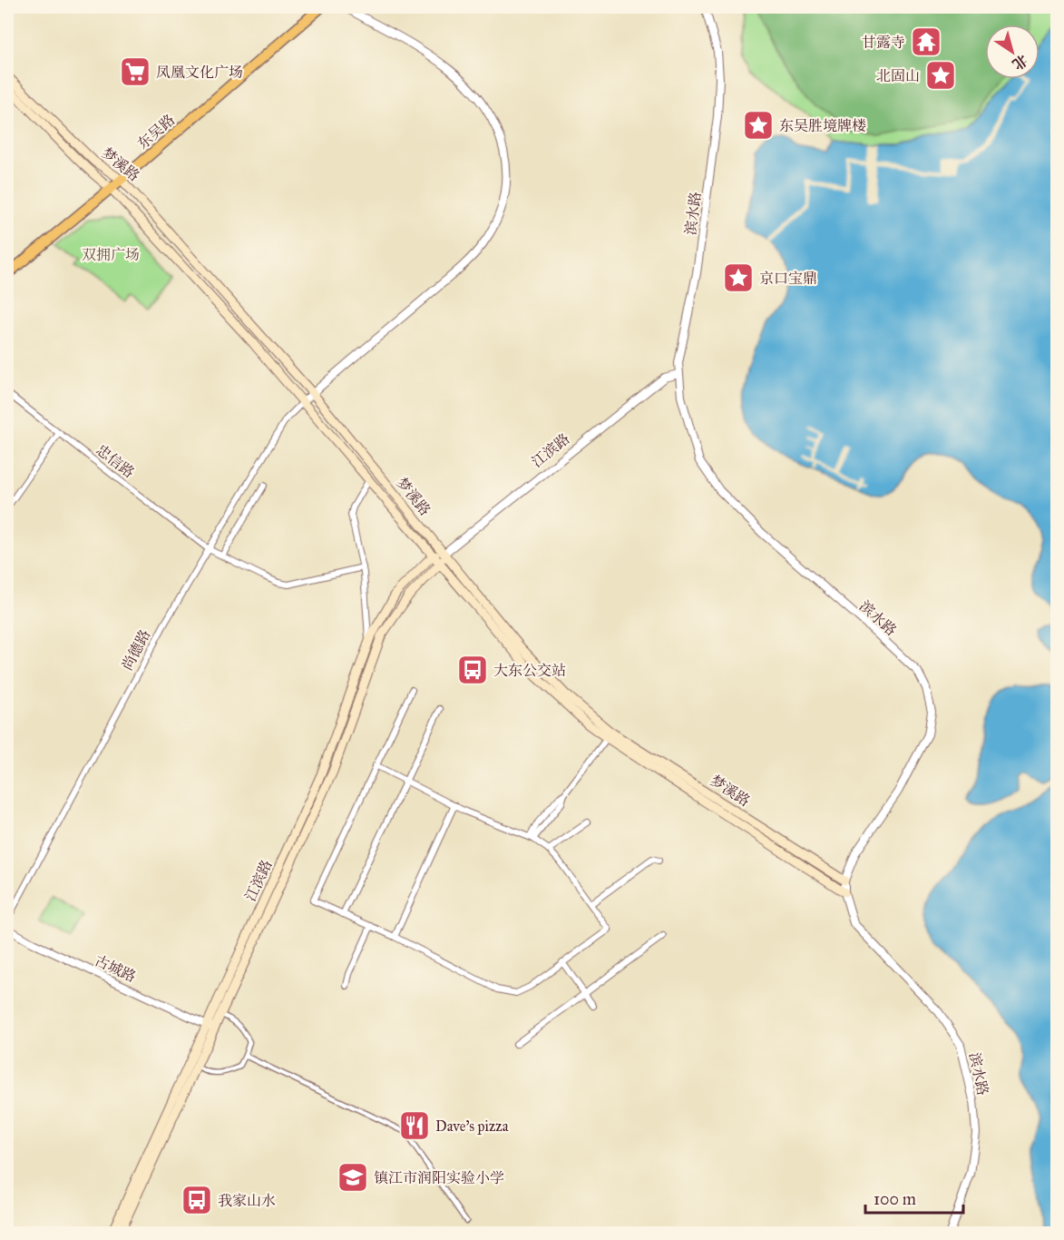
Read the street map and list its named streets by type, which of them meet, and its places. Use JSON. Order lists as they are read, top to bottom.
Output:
{
  "streets": {
    "main road": ["东吴路", "梦溪路", "江滨路"],
    "street": [
      "滨水路",
      "忠信路",
      "尚德路",
      "古城路"
    ]
  },
  "crossings": [
    ["东吴路", "梦溪路"],
    ["梦溪路", "滨水路"],
    ["梦溪路", "江滨路"],
    ["梦溪路", "尚德路"],
    ["滨水路", "江滨路"],
    ["江滨路", "古城路"],
    ["忠信路", "尚德路"]
  ],
  "parks": ["双拥广场"],
  "places": {
    "temple": ["甘露寺"],
    "supermarket": ["凤凰文化广场"],
    "place": ["北固山", "东吴胜境牌楼", "京口宝鼎"],
    "bus stop": ["大东公交站", "我家山水"],
    "restaurant": ["Dave's pizza"],
    "school or university": ["镇江市润阳实验小学"]
  },
  "scale_bar": "100 m",
  "north": "bottom right"
}
